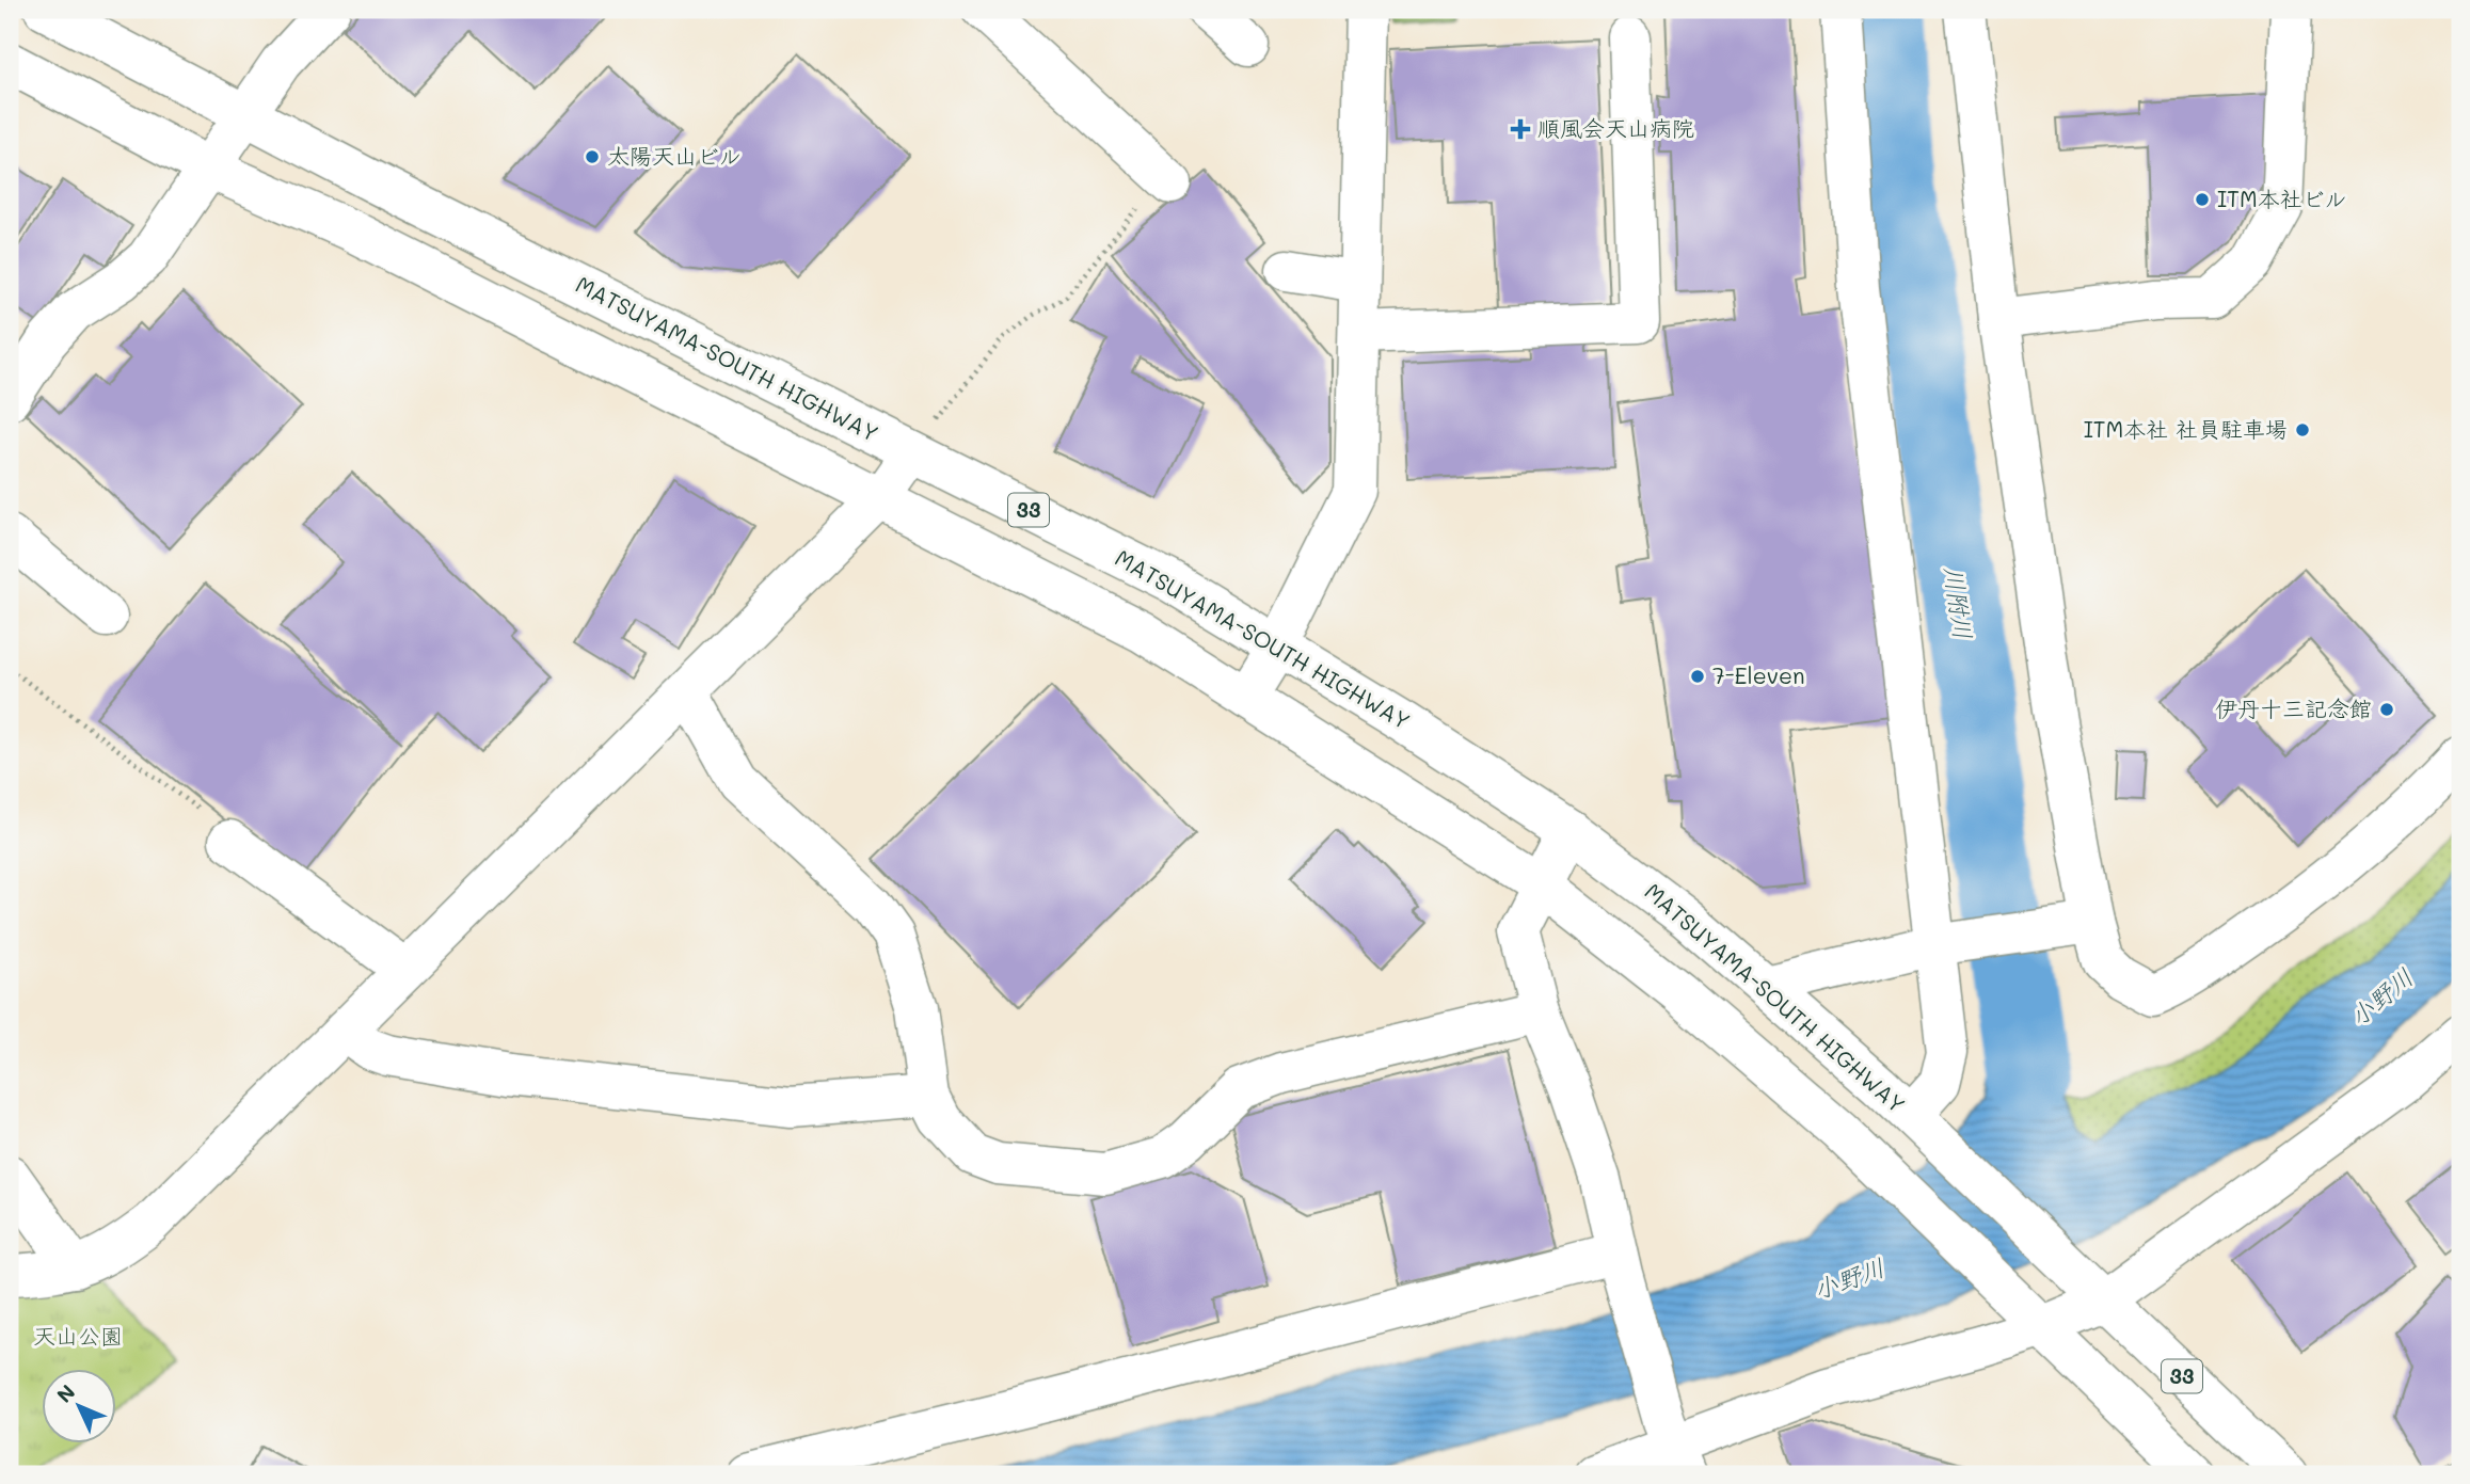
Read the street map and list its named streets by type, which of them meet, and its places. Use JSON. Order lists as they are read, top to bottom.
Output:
{
  "streets": {
    "main road": ["MATSUYAMA-SOUTH HIGHWAY", "33"]
  },
  "water": ["川附川", "小野川"],
  "parks": ["天山公園"],
  "places": {
    "health": ["順風会天山病院"],
    "other": [
      "太陽天山ビル",
      "ITM本社ビル",
      "ITM本社 社員駐車場",
      "7-Eleven",
      "伊丹十三記念館"
    ]
  },
  "north": "top left"
}
